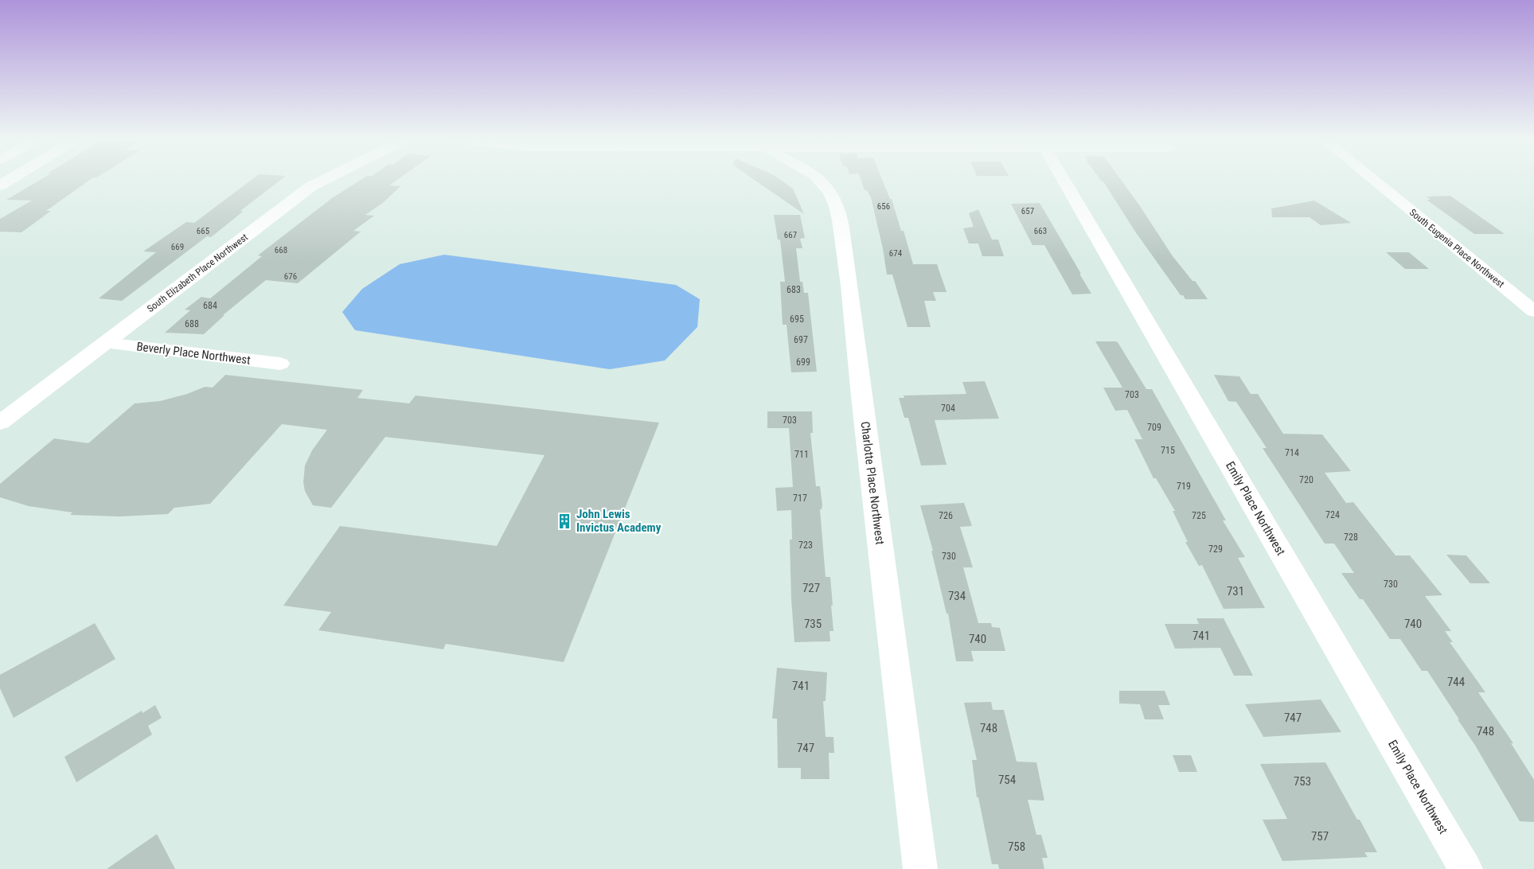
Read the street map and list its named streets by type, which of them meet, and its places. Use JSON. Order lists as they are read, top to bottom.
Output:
{
  "streets": {
    "street": [
      "South Eugenia Place Northwest",
      "South Elizabeth Place Northwest",
      "Beverly Place Northwest",
      "Charlotte Place Northwest",
      "Emily Place Northwest"
    ]
  },
  "crossings": [
    ["South Elizabeth Place Northwest", "Beverly Place Northwest"]
  ],
  "places": {
    "building": ["John Lewis Invictus Academy"]
  },
  "house_numbers": [
    "656",
    "657",
    "665",
    "663",
    "667",
    "669",
    "668",
    "674",
    "676",
    "683",
    "684",
    "695",
    "688",
    "697",
    "699",
    "703",
    "704",
    "703",
    "709",
    "715",
    "714",
    "711",
    "720",
    "719",
    "717",
    "724",
    "726",
    "725",
    "728",
    "723",
    "729",
    "730",
    "730",
    "727",
    "731",
    "734",
    "735",
    "740",
    "741",
    "740",
    "744",
    "741",
    "747",
    "748",
    "748",
    "747",
    "754",
    "753",
    "757",
    "758"
  ]
}
